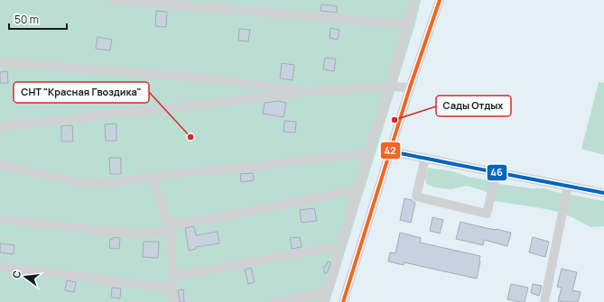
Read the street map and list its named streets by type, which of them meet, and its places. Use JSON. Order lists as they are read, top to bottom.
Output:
{
  "places": ["Сады Отдых", "СНТ \"Красная Гвоздика\""],
  "lines": ["transit line 42", "transit line 46"],
  "scale_bar": "50 m",
  "north": "left"
}
